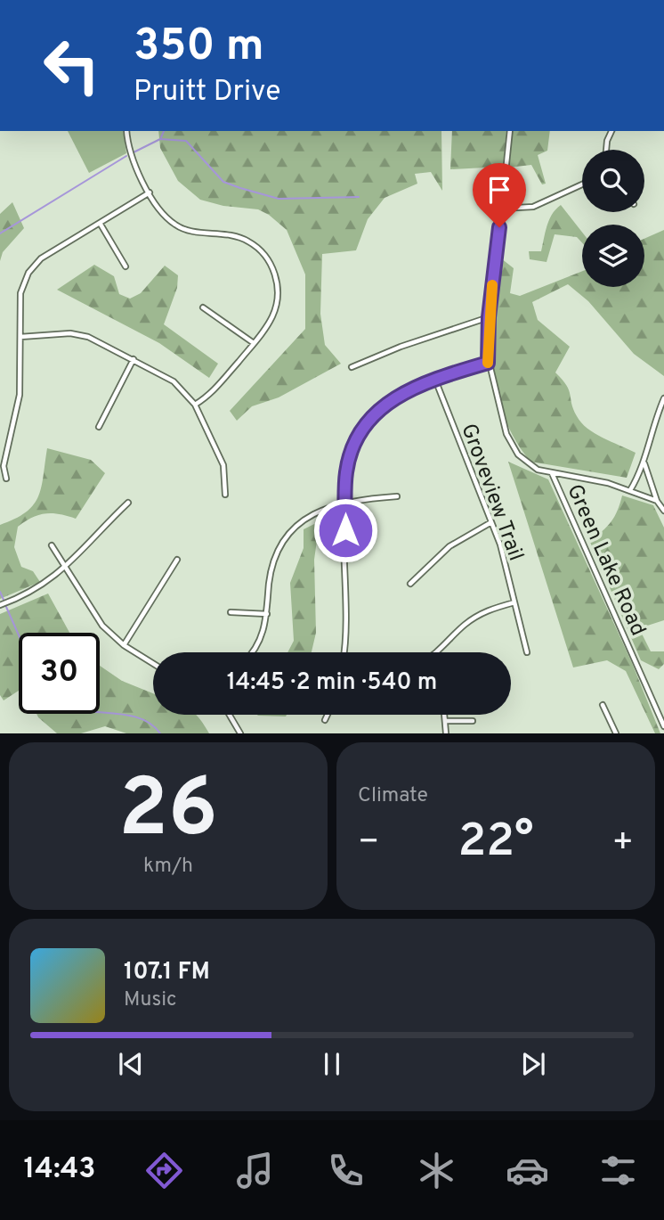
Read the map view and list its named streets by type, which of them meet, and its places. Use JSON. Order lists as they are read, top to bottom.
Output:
{
  "streets": {
    "street": ["Groveview Trail", "Green Lake Road"]
  },
  "page": {
    "turn": ["350 m", "Pruitt Drive"],
    "limit": "30",
    "trip": "14:45 · 2 min · 540 m",
    "tile": [
      ["26", "km/h"],
      "Climate"
    ],
    "heat": ["−", "22°", "+"],
    "song": ["107.1 FM", "Music"],
    "tabs": "14:43"
  }
}
